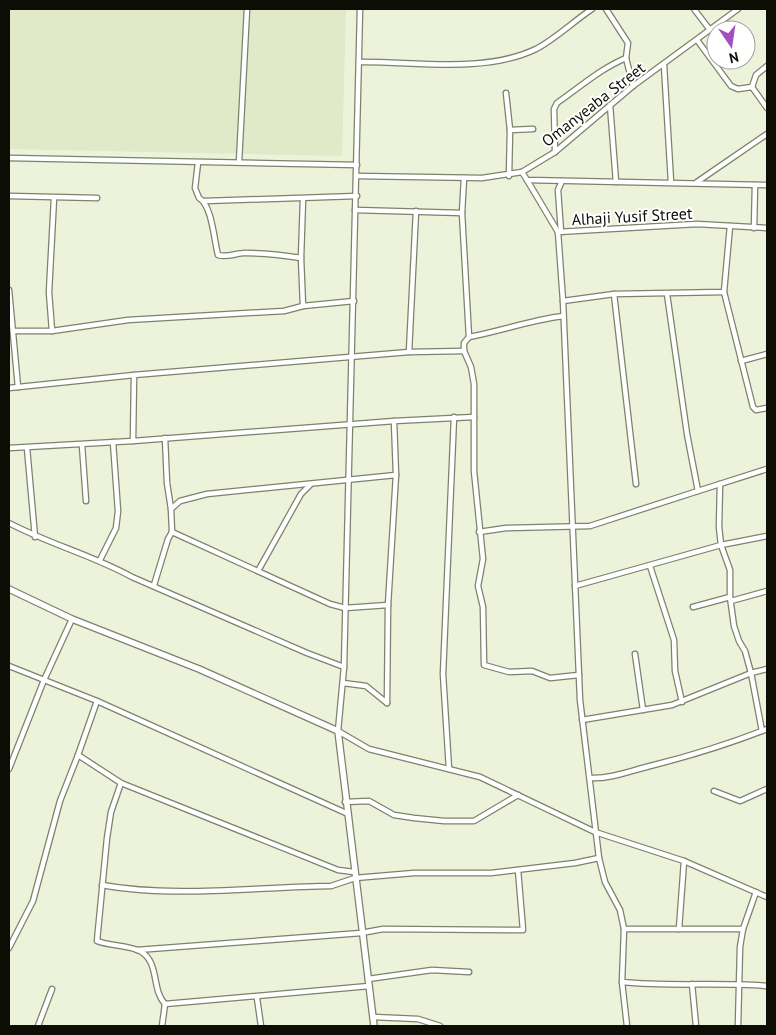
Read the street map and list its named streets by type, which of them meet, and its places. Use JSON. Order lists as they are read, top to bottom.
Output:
{
  "streets": {
    "street": ["Omanyeaba Street", "Alhaji Yusif Street"]
  },
  "crossings": [
    ["Omanyeaba Street", "Alhaji Yusif Street"]
  ],
  "north": "bottom"
}
